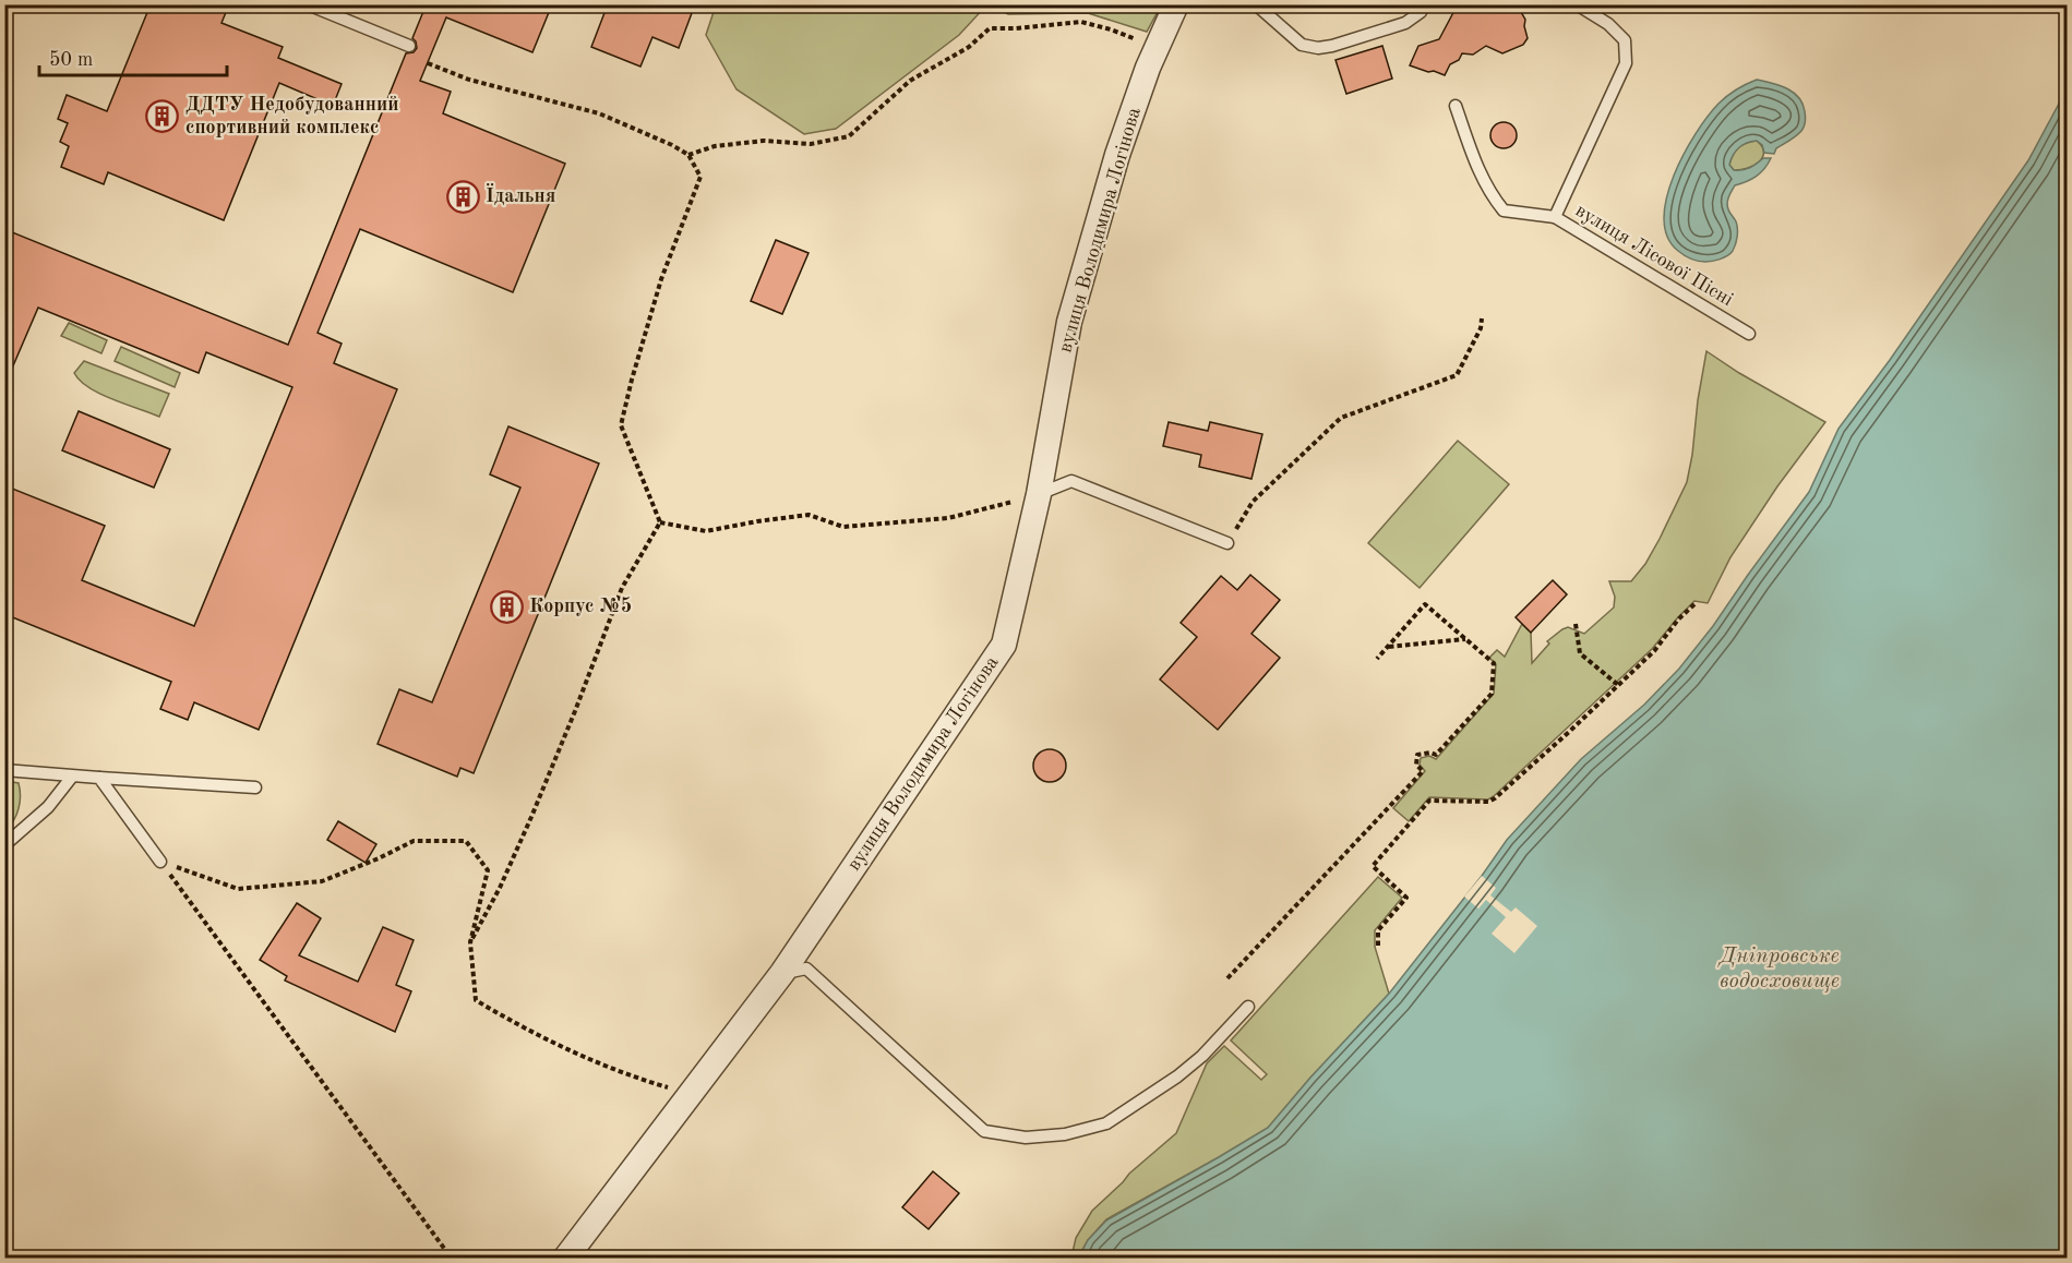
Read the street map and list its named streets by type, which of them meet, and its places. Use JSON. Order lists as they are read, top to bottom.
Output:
{
  "streets": {
    "street": ["вулиця Володимира Логінова"],
    "lane": ["вулиця Лісової Пісні"]
  },
  "water": ["Дніпровське водосховище"],
  "places": {
    "building": ["ДДТУ Недобудованний спортивний комплекс", "Їдальня", "Корпус №5"]
  },
  "scale_bar": "50 m"
}
